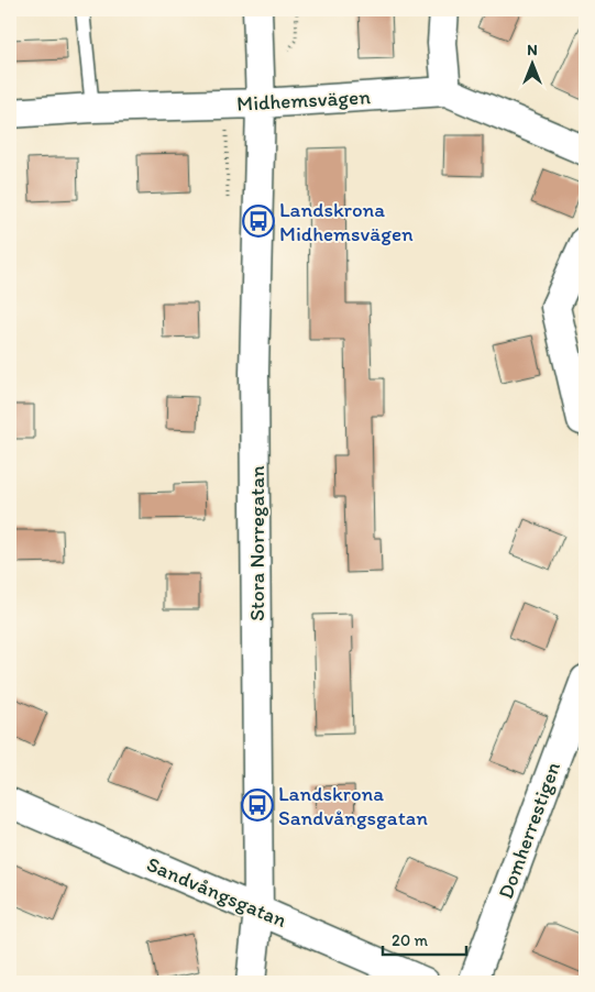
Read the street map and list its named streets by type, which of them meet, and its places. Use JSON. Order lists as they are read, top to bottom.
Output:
{
  "streets": {
    "street": [
      "Midhemsvägen",
      "Stora Norregatan",
      "Domherrestigen",
      "Sandvångsgatan"
    ]
  },
  "crossings": [
    ["Midhemsvägen", "Stora Norregatan"],
    ["Stora Norregatan", "Sandvångsgatan"]
  ],
  "places": {
    "bus stop": ["Landskrona Midhemsvägen", "Landskrona Sandvångsgatan"]
  },
  "scale_bar": "20 m",
  "north": "top"
}
